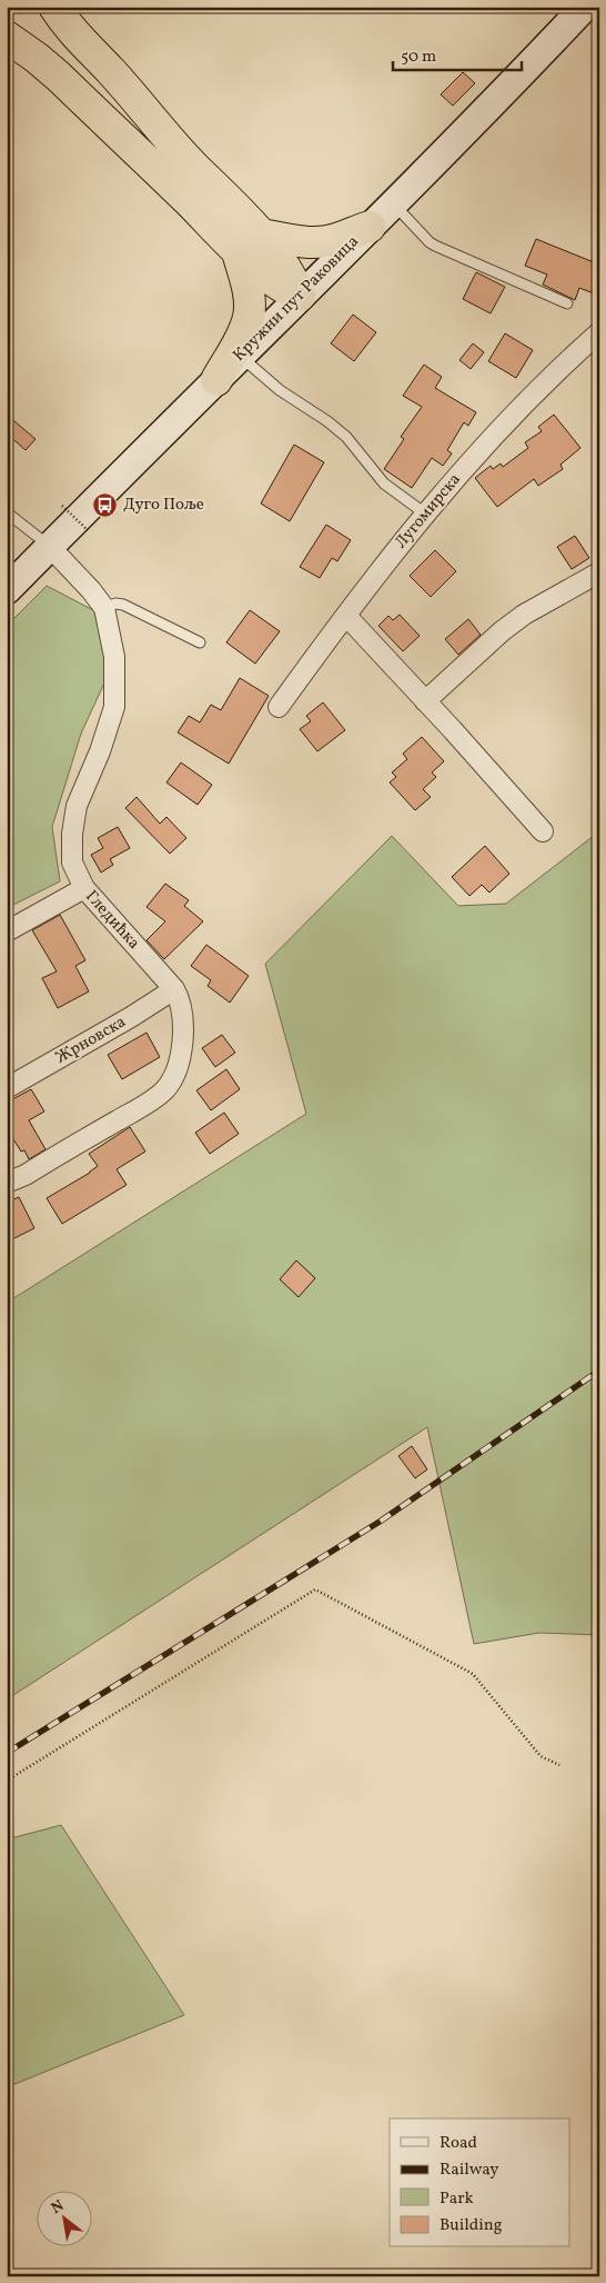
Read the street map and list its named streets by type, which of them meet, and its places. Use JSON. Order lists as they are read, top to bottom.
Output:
{
  "streets": {
    "main road": ["Кружни пут Раковица"],
    "street": ["Лугомирска", "Гледићка", "Жрновска"]
  },
  "crossings": [
    ["Кружни пут Раковица", "Гледићка"],
    ["Гледићка", "Жрновска"]
  ],
  "places": {
    "bus stop": ["Дуго Поље"]
  },
  "legend": [
    "Road",
    "Railway",
    "Park",
    "Building"
  ],
  "scale_bar": "50 m",
  "north": "top left"
}
